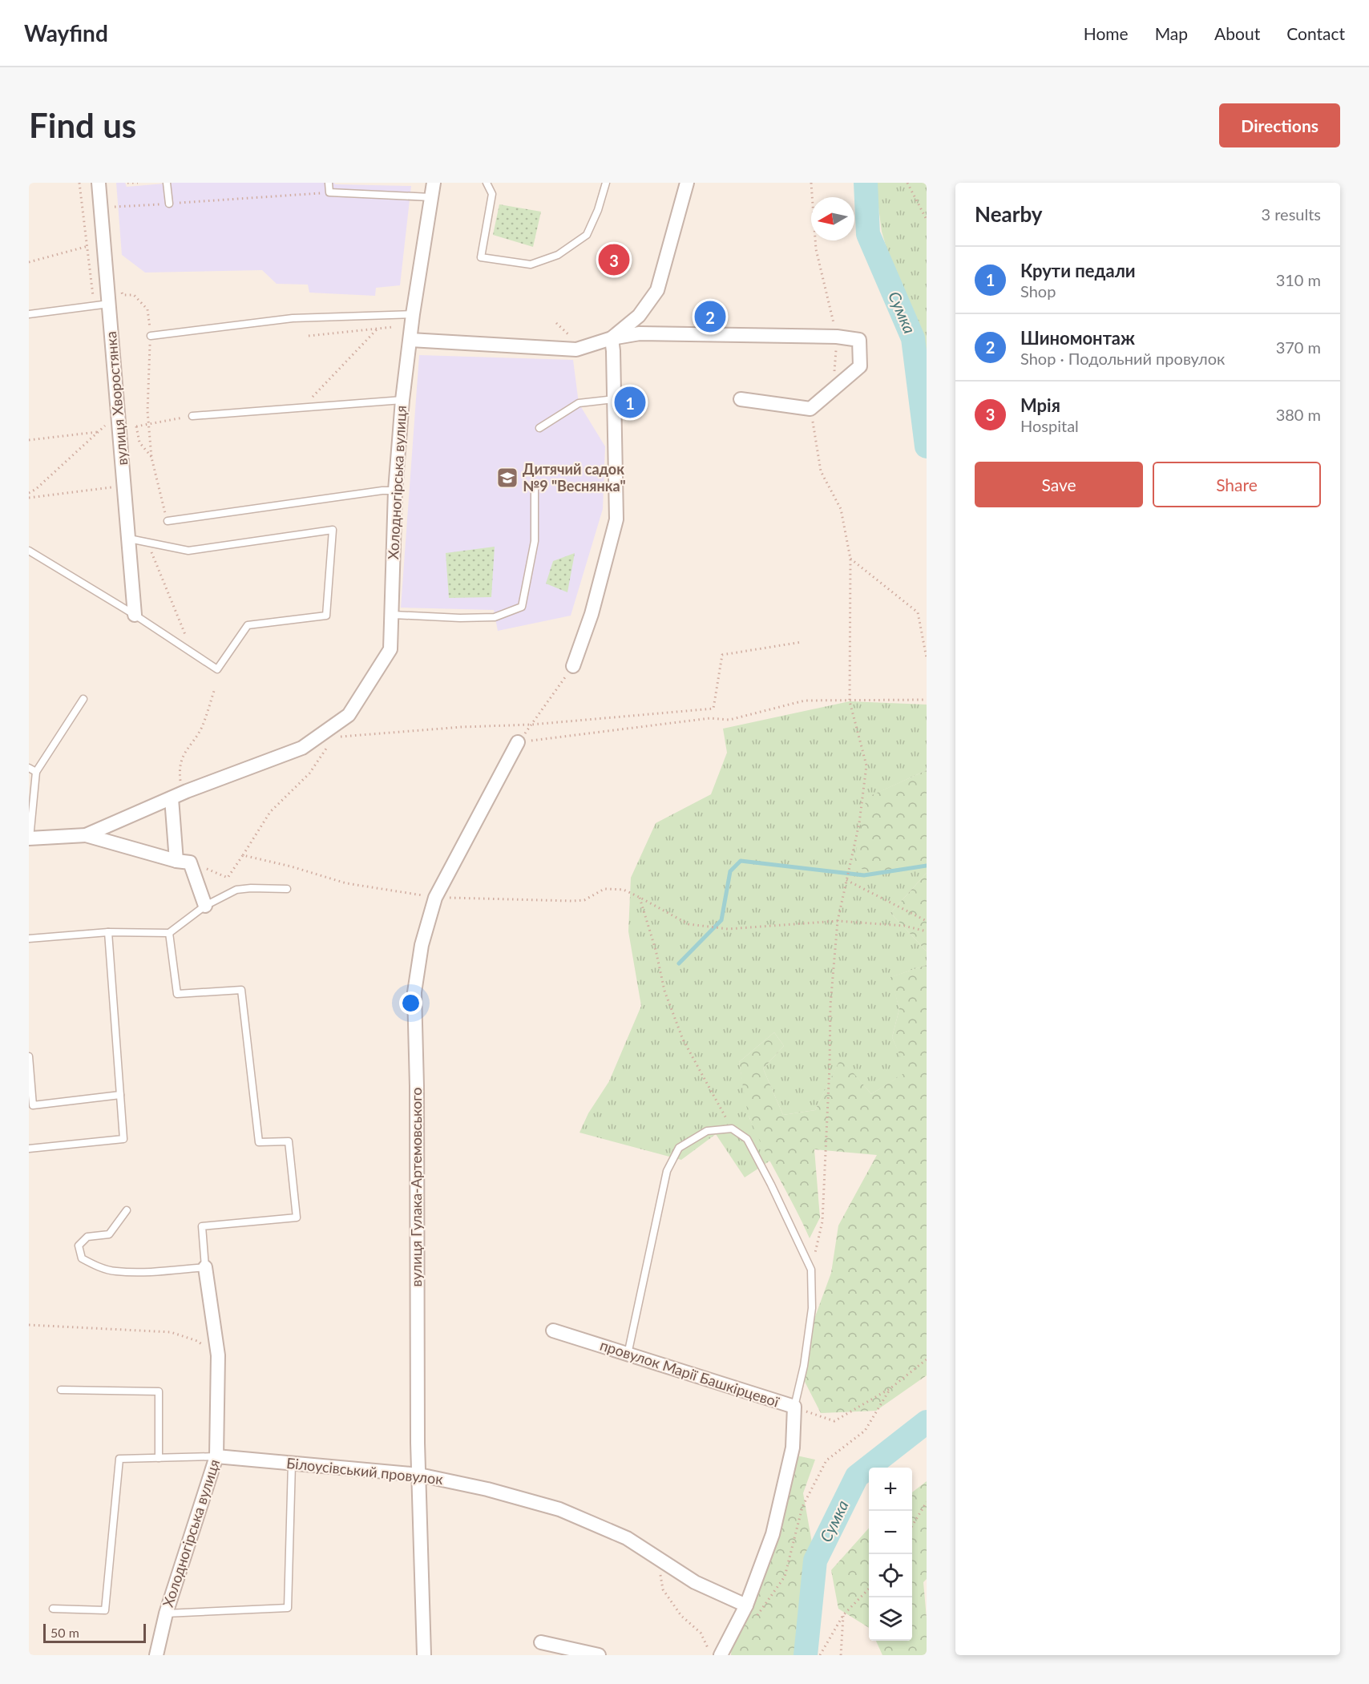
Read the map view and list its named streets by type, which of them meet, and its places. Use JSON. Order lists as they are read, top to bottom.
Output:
{
  "streets": {
    "street": [
      "вулиця Хворостянка",
      "Холодногірська вулиця",
      "вулиця Гулака-Артемовського",
      "провулок Марії Башкірцевої",
      "Білоусівський провулок"
    ]
  },
  "crossings": [
    ["Холодногірська вулиця", "Білоусівський провулок"],
    ["вулиця Гулака-Артемовського", "Білоусівський провулок"],
    ["провулок Марії Башкірцевої", "Білоусівський провулок"]
  ],
  "water": ["Сумка"],
  "places": {
    "school or university": ["Дитячий садок №9 \"Веснянка\""]
  },
  "scale_bar": "50 m",
  "north": "left",
  "page": {
    "header": "Wayfind",
    "nav": [
      "Home",
      "Map",
      "About",
      "Contact"
    ],
    "buttons": [
      "Directions",
      ["Save", "Share"]
    ],
    "title": "Find us",
    "heading": ["Nearby", "3 results"],
    "pins": ["3", "2", "1"],
    "list": [
      {
        "mark": "1",
        "name": "Крути педали",
        "note": "Shop",
        "value": "310 m"
      },
      {
        "mark": "2",
        "name": "Шиномонтаж",
        "note": "Shop · Подольний провулок",
        "value": "370 m"
      },
      {
        "mark": "3",
        "name": "Мрія",
        "note": "Hospital",
        "value": "380 m"
      }
    ],
    "map_buttons": ["+", "−"],
    "scale": "50 m"
  }
}
